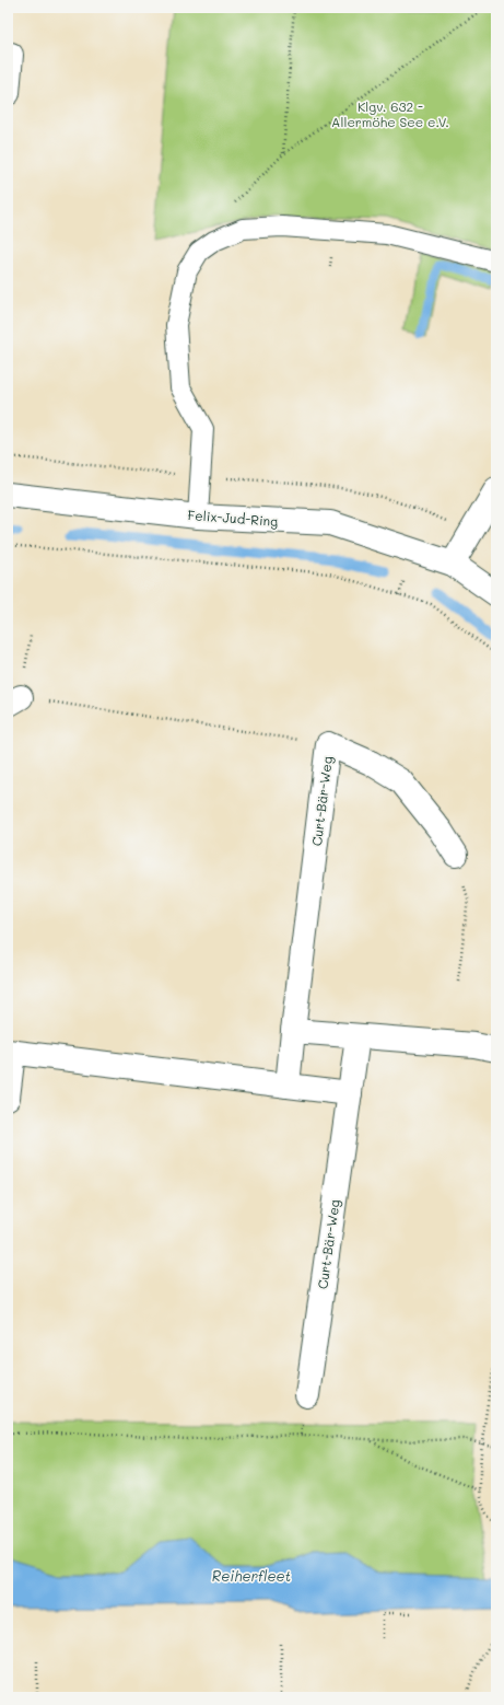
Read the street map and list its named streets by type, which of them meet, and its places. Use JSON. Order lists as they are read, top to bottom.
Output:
{
  "streets": {
    "street": ["Felix-Jud-Ring", "Curt-Bär-Weg"]
  },
  "water": ["Reiherfleet"],
  "parks": ["Klgv. 632 - Allermöhe See e.V."]
}
